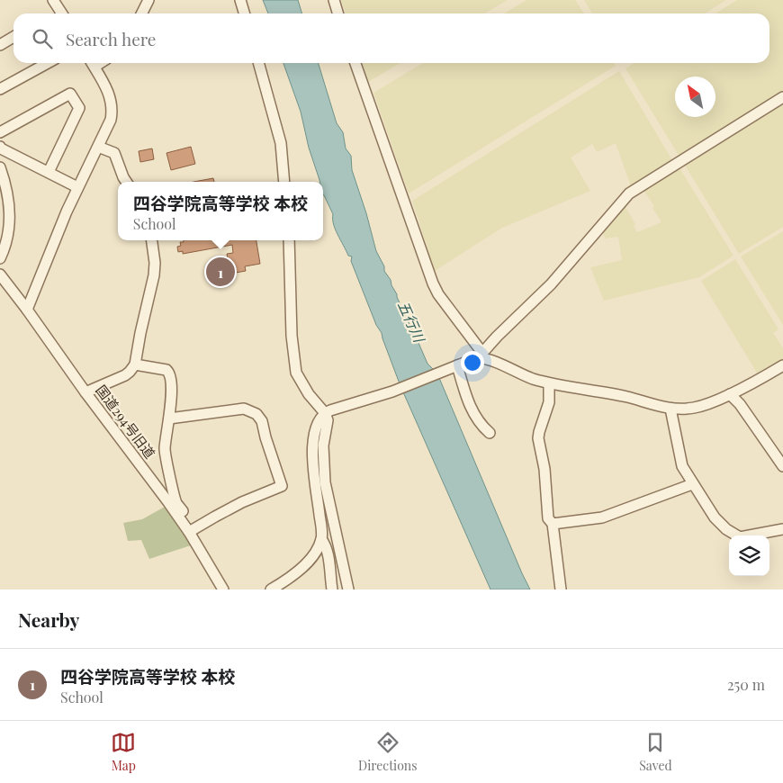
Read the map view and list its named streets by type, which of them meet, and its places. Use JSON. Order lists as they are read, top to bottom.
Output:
{
  "streets": {
    "street": ["国道294号旧道"]
  },
  "water": ["五行川"],
  "north": "top left",
  "page": {
    "search": "Search here",
    "popup": ["四谷学院高等学校 本校", "School"],
    "pins": "1",
    "heading": "Nearby",
    "list": [
      {
        "mark": "1",
        "name": "四谷学院高等学校 本校",
        "note": "School",
        "value": "250 m"
      }
    ],
    "nav": ["Map", "Directions", "Saved"]
  }
}
